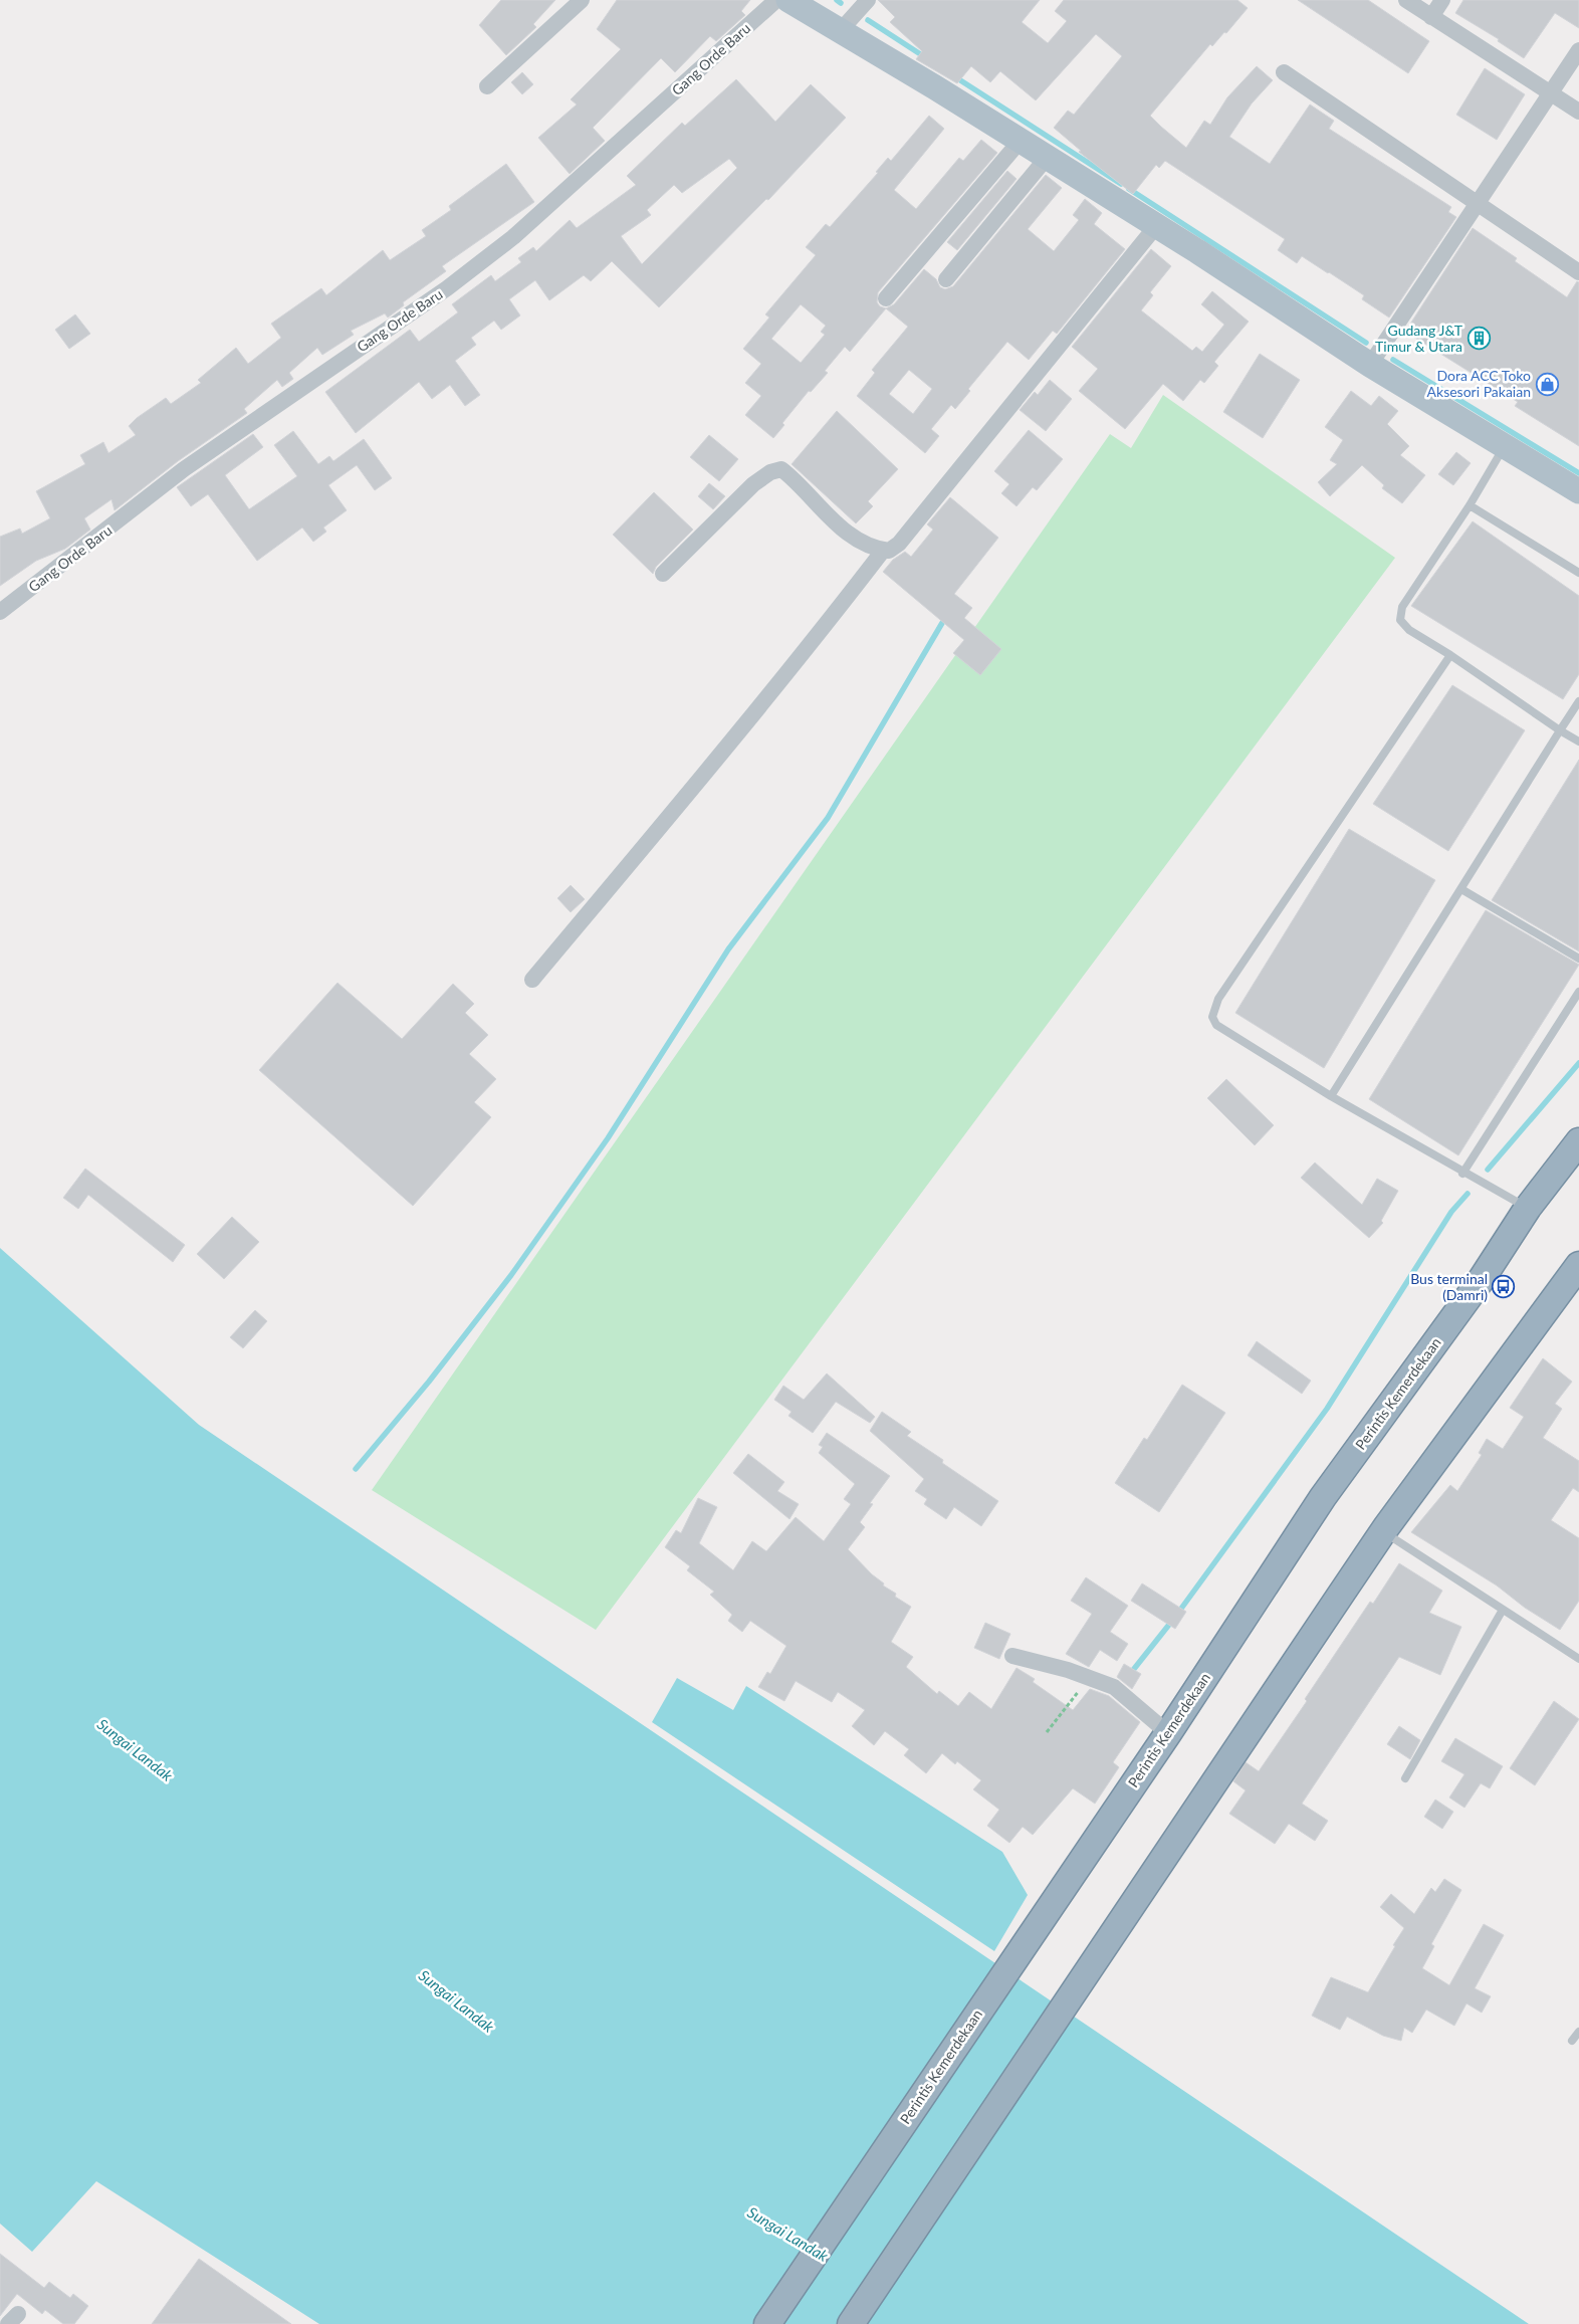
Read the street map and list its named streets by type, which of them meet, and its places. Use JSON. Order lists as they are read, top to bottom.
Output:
{
  "streets": {
    "highway": ["Perintis Kemerdekaan"],
    "street": ["Gang Orde Baru"]
  },
  "water": ["Sungai Landak"],
  "places": {
    "building": ["Gudang J&T Timur & Utara"],
    "shop": ["Dora ACC Toko Aksesori Pakaian"],
    "bus stop": ["Bus terminal (Damri)"]
  }
}
